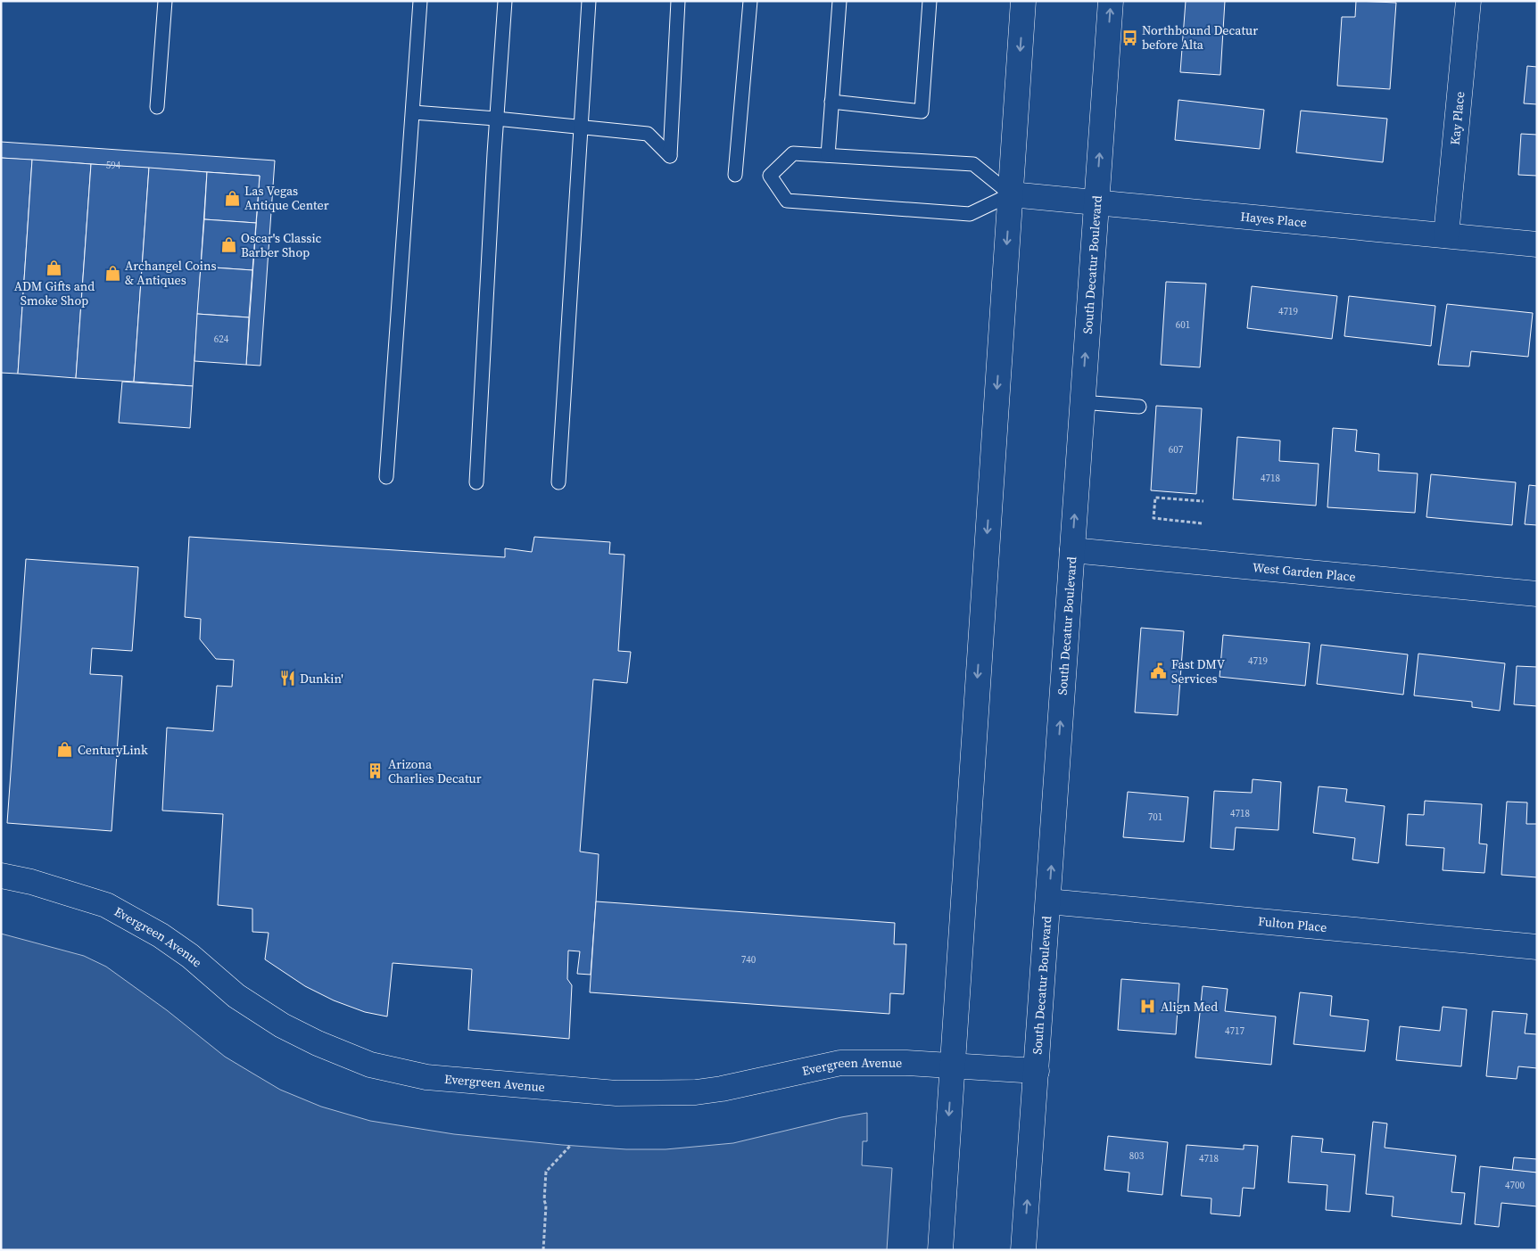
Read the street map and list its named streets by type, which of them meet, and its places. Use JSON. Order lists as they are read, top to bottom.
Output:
{
  "streets": {
    "street": [
      "Kay Place",
      "Hayes Place",
      "South Decatur Boulevard",
      "West Garden Place",
      "Fulton Place",
      "Evergreen Avenue"
    ]
  },
  "crossings": [
    ["Kay Place", "Hayes Place"],
    ["Hayes Place", "South Decatur Boulevard"],
    ["South Decatur Boulevard", "West Garden Place"],
    ["South Decatur Boulevard", "Fulton Place"],
    ["South Decatur Boulevard", "Evergreen Avenue"]
  ],
  "places": {
    "bus stop": ["Northbound Decatur before Alta"],
    "shop": [
      "Las Vegas Antique Center",
      "Oscar's Classic Barber Shop",
      "ADM Gifts and Smoke Shop",
      "Archangel Coins & Antiques",
      "CenturyLink"
    ],
    "public building": ["Fast DMV Services"],
    "restaurant": ["Dunkin'"],
    "building": ["Arizona Charlies Decatur"],
    "hospital": ["Align Med"]
  },
  "house_numbers": [
    "594",
    "4719",
    "601",
    "624",
    "607",
    "4718",
    "4719",
    "4718",
    "701",
    "740",
    "4717",
    "803",
    "4718",
    "4700"
  ]
}
